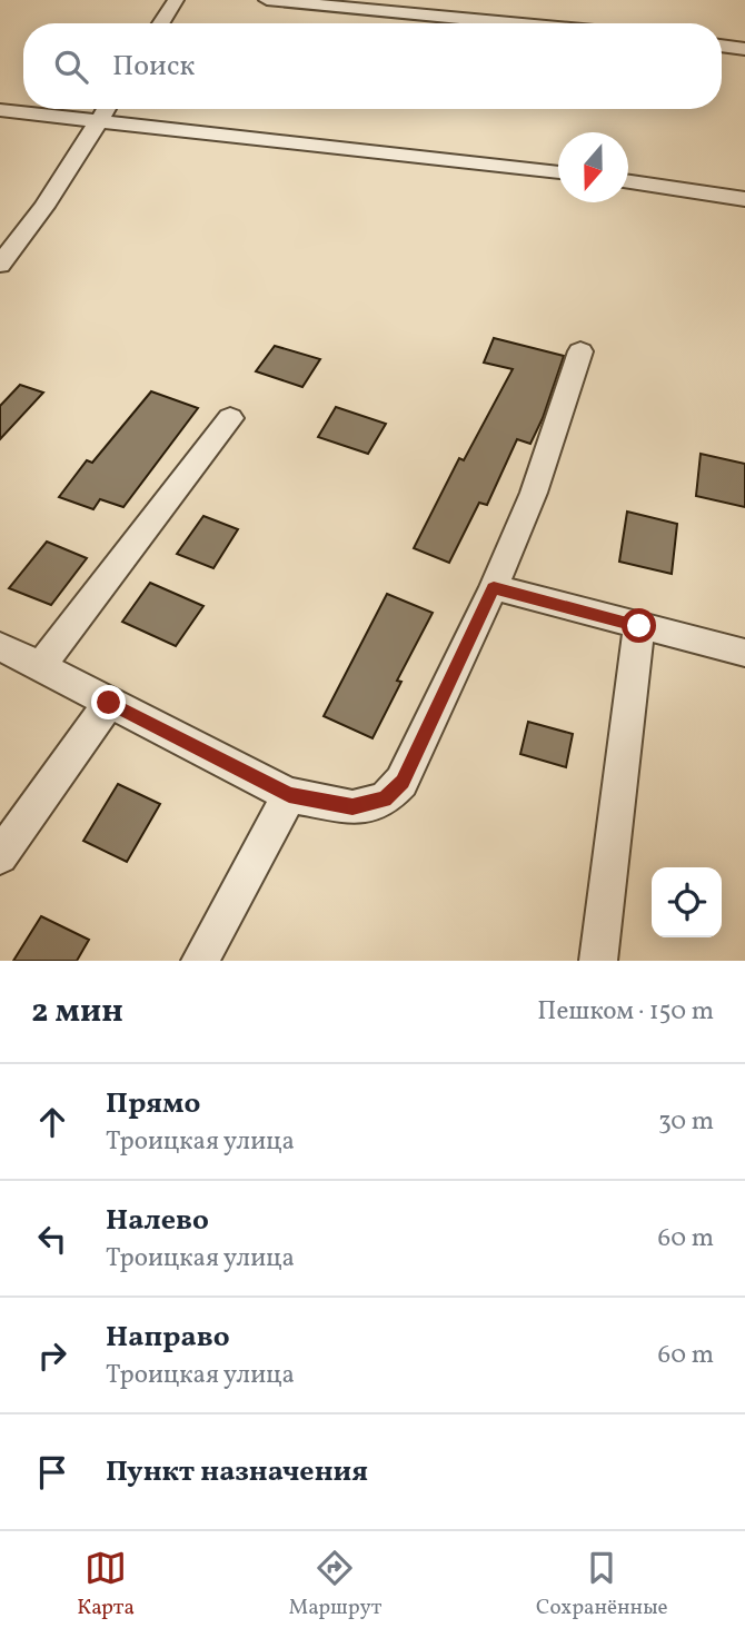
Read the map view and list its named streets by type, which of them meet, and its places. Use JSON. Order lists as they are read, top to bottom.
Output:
{
  "north": "bottom",
  "page": {
    "search": "Поиск",
    "heading": ["2 мин", "Пешком · 150 m"],
    "list": [
      ["Прямо", "Троицкая улица", "30 m"],
      ["Налево", "Троицкая улица", "60 m"],
      ["Направо", "Троицкая улица", "60 m"],
      "Пункт назначения"
    ],
    "nav": ["Карта", "Маршрут", "Сохранённые"]
  }
}
